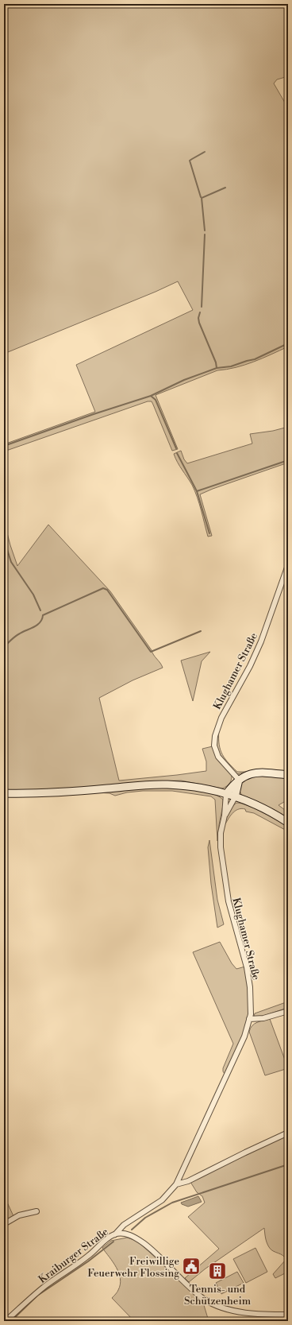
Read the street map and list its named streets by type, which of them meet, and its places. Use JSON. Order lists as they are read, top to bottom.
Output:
{
  "streets": {
    "street": ["Klughamer Straße", "Kraiburger Straße"]
  },
  "places": {
    "public building": ["Freiwillige Feuerwehr Flossing"],
    "building": ["Tennis- und Schützenheim"]
  }
}
